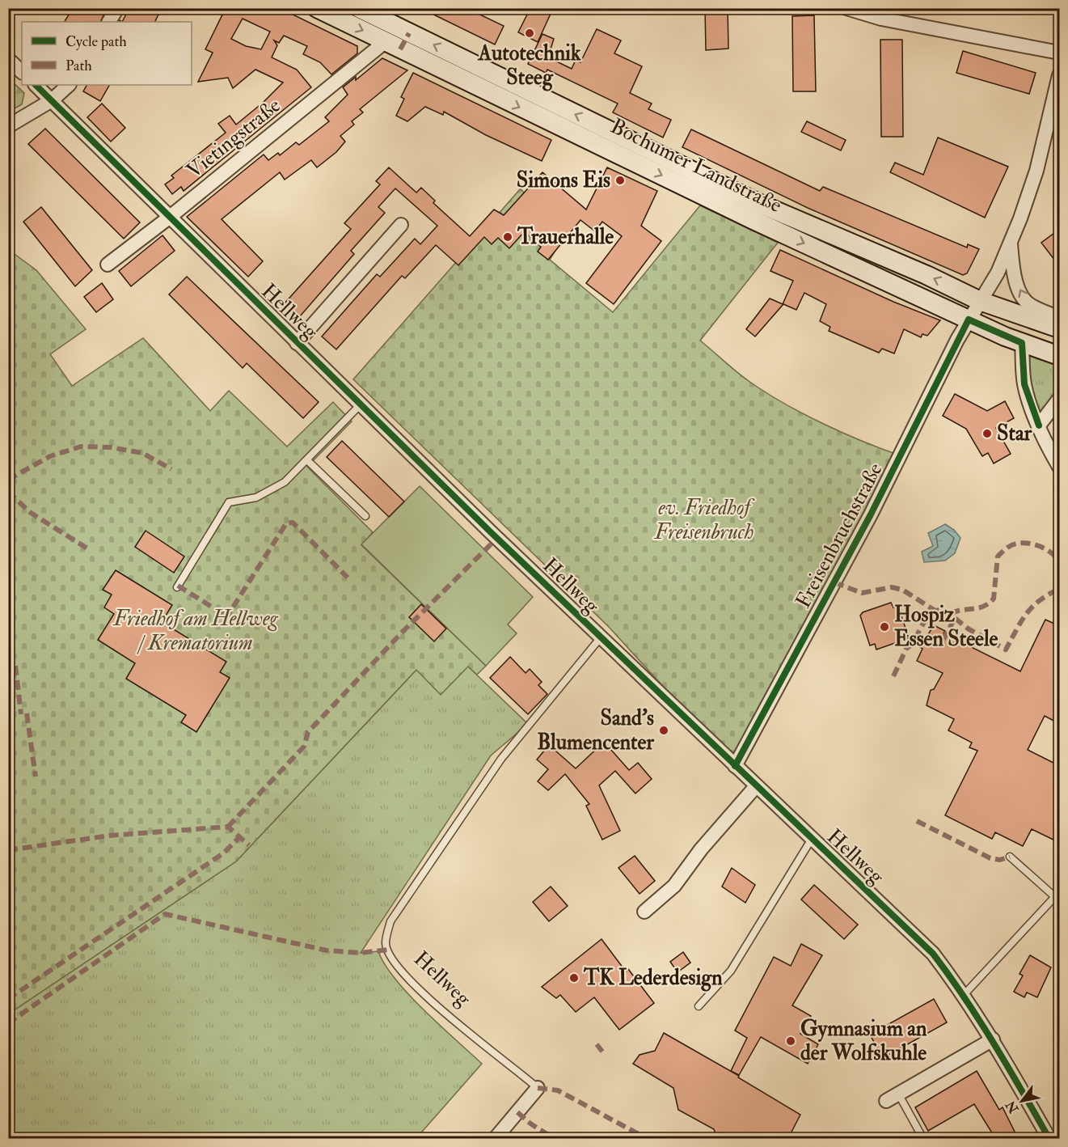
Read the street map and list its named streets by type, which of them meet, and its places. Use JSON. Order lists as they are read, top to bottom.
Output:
{
  "streets": {
    "main road": ["Bochumer Landstraße"],
    "street": ["Vietingstraße", "Hellweg", "Freisenbruchstraße"]
  },
  "crossings": [
    ["Vietingstraße", "Bochumer Landstraße"],
    ["Vietingstraße", "Hellweg"],
    ["Bochumer Landstraße", "Freisenbruchstraße"],
    ["Hellweg", "Freisenbruchstraße"]
  ],
  "parks": ["ev. Friedhof Freisenbruch", "Friedhof am Hellweg / Krematorium"],
  "places": [
    "Autotechnik Steeg",
    "Simons Eis",
    "Trauerhalle",
    "Star",
    "Hospiz Essen Steele",
    "Sand's Blumencenter",
    "TK Lederdesign",
    "Gymnasium an der Wolfskuhle"
  ],
  "legend": ["Cycle path", "Path"],
  "north": "bottom left"
}
